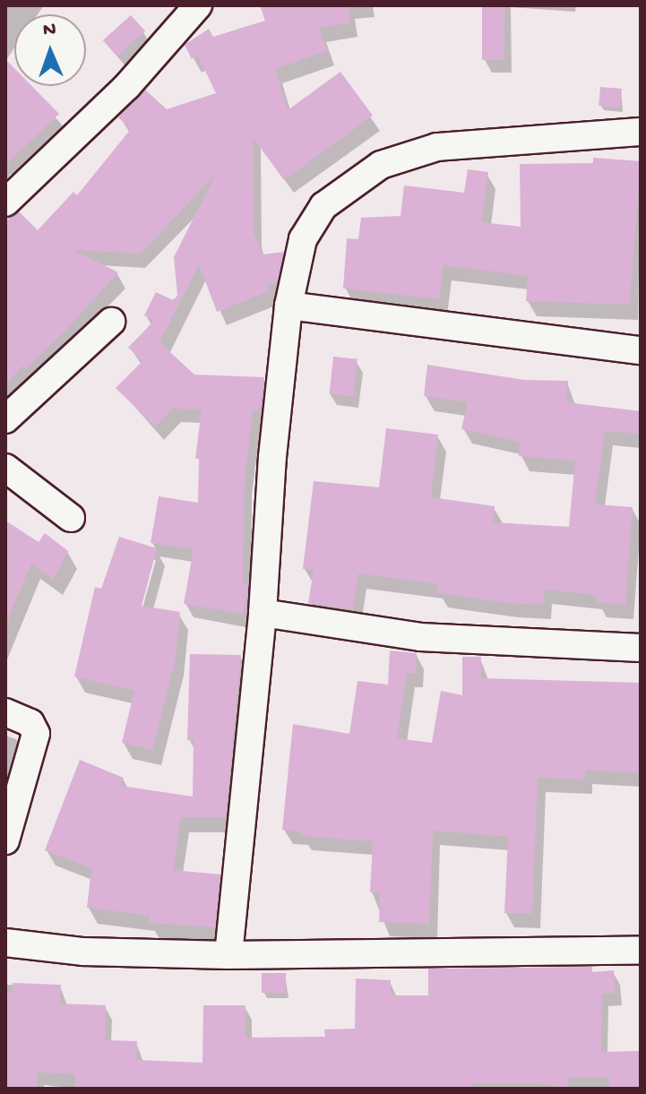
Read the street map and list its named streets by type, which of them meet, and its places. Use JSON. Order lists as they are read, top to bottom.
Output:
{
  "north": "top"
}
